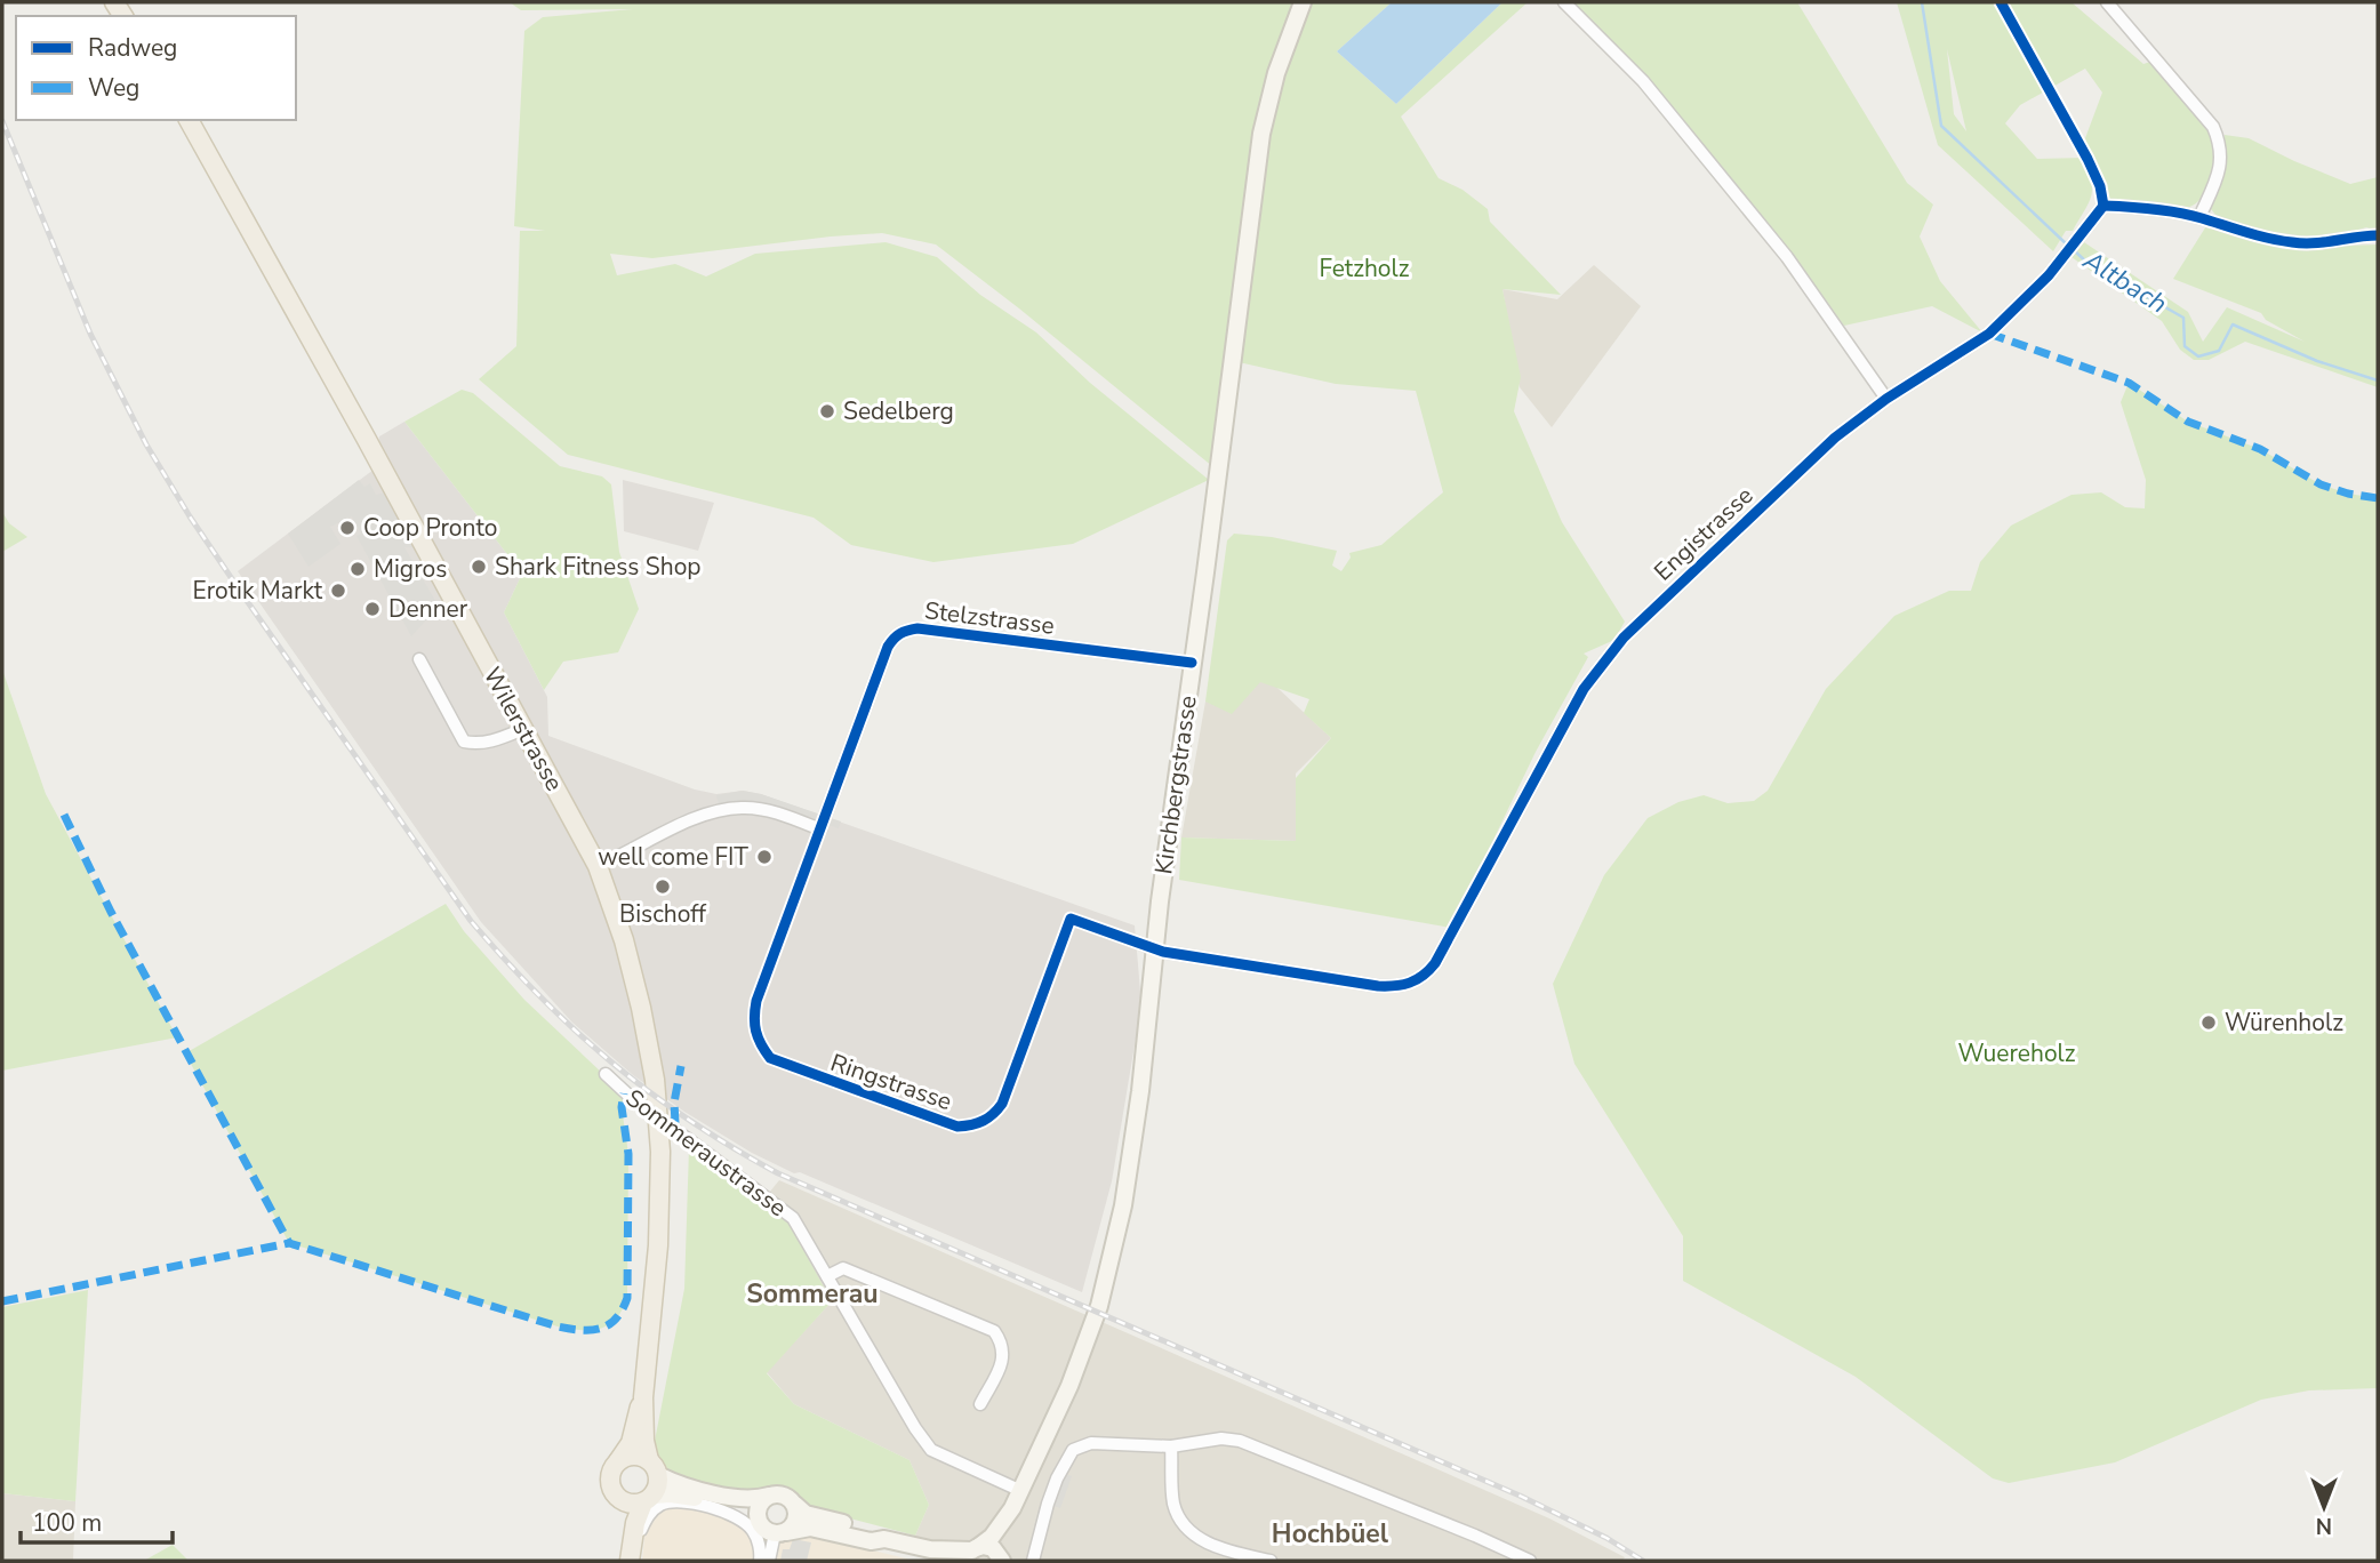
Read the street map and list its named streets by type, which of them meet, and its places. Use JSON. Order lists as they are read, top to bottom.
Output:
{
  "streets": {
    "main road": ["Wilerstrasse", "Kirchbergstrasse"],
    "street": [
      "Engistrasse",
      "Stelzstrasse",
      "Ringstrasse",
      "Sommeraustrasse"
    ]
  },
  "crossings": [
    ["Engistrasse", "Kirchbergstrasse"],
    ["Engistrasse", "Ringstrasse"],
    ["Stelzstrasse", "Kirchbergstrasse"],
    ["Stelzstrasse", "Ringstrasse"],
    ["Kirchbergstrasse", "Ringstrasse"],
    ["Kirchbergstrasse", "Sommeraustrasse"]
  ],
  "districts": ["Sommerau", "Hochbüel"],
  "water": ["Altbach"],
  "parks": ["Fetzholz", "Wuereholz"],
  "places": [
    "Sedelberg",
    "Coop Pronto",
    "Shark Fitness Shop",
    "Migros",
    "Erotik Markt",
    "Denner",
    "well come FIT",
    "Bischoff",
    "Würenholz"
  ],
  "legend": ["Radweg", "Weg"],
  "scale_bar": "100 m",
  "north": "bottom"
}
